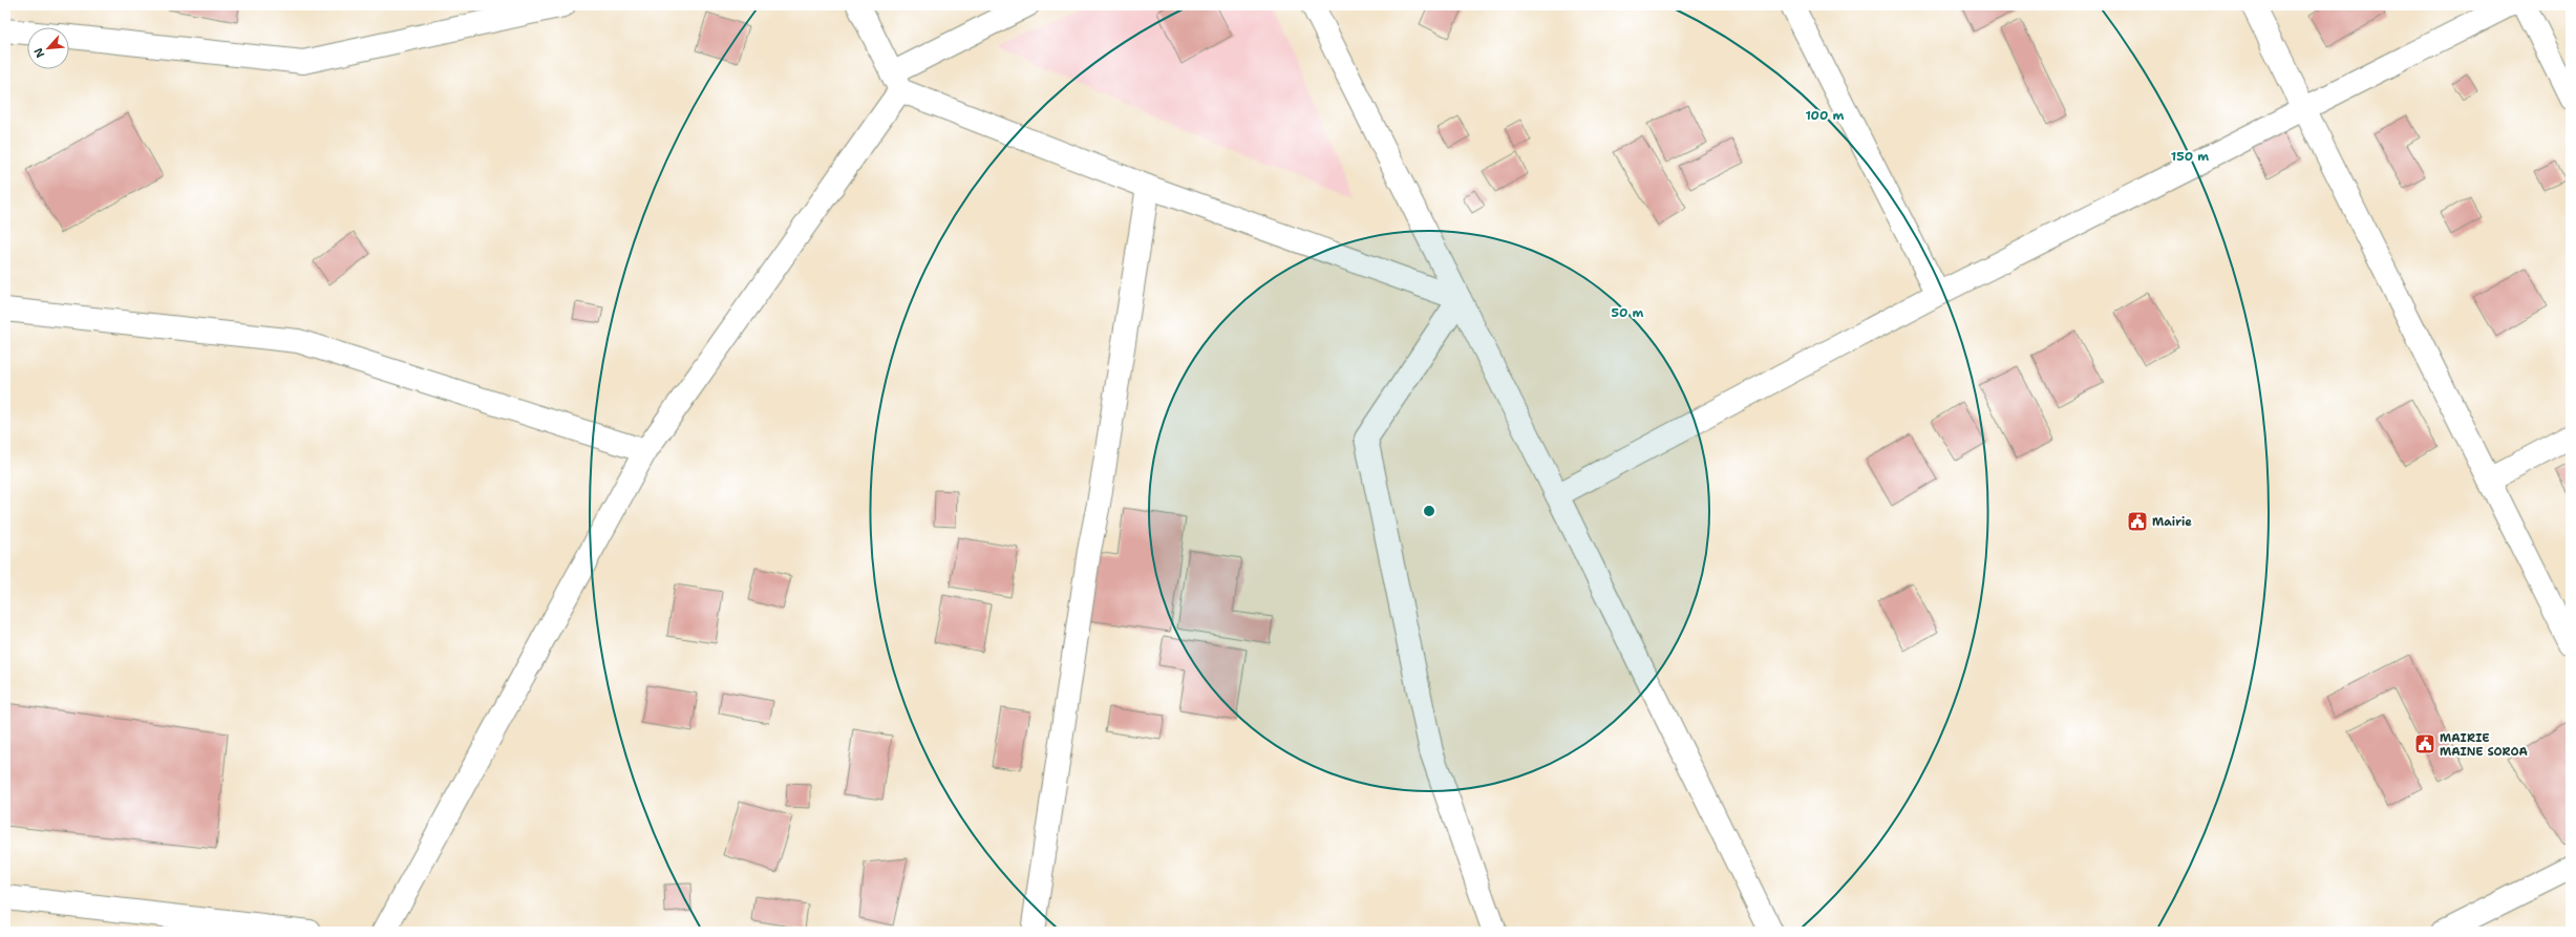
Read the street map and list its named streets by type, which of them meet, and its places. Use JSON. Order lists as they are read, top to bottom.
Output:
{
  "places": {
    "public building": ["Mairie", "MAIRIE MAINE SOROA"]
  },
  "north": "bottom left",
  "rings": ["100 m", "150 m", "50 m"]
}
